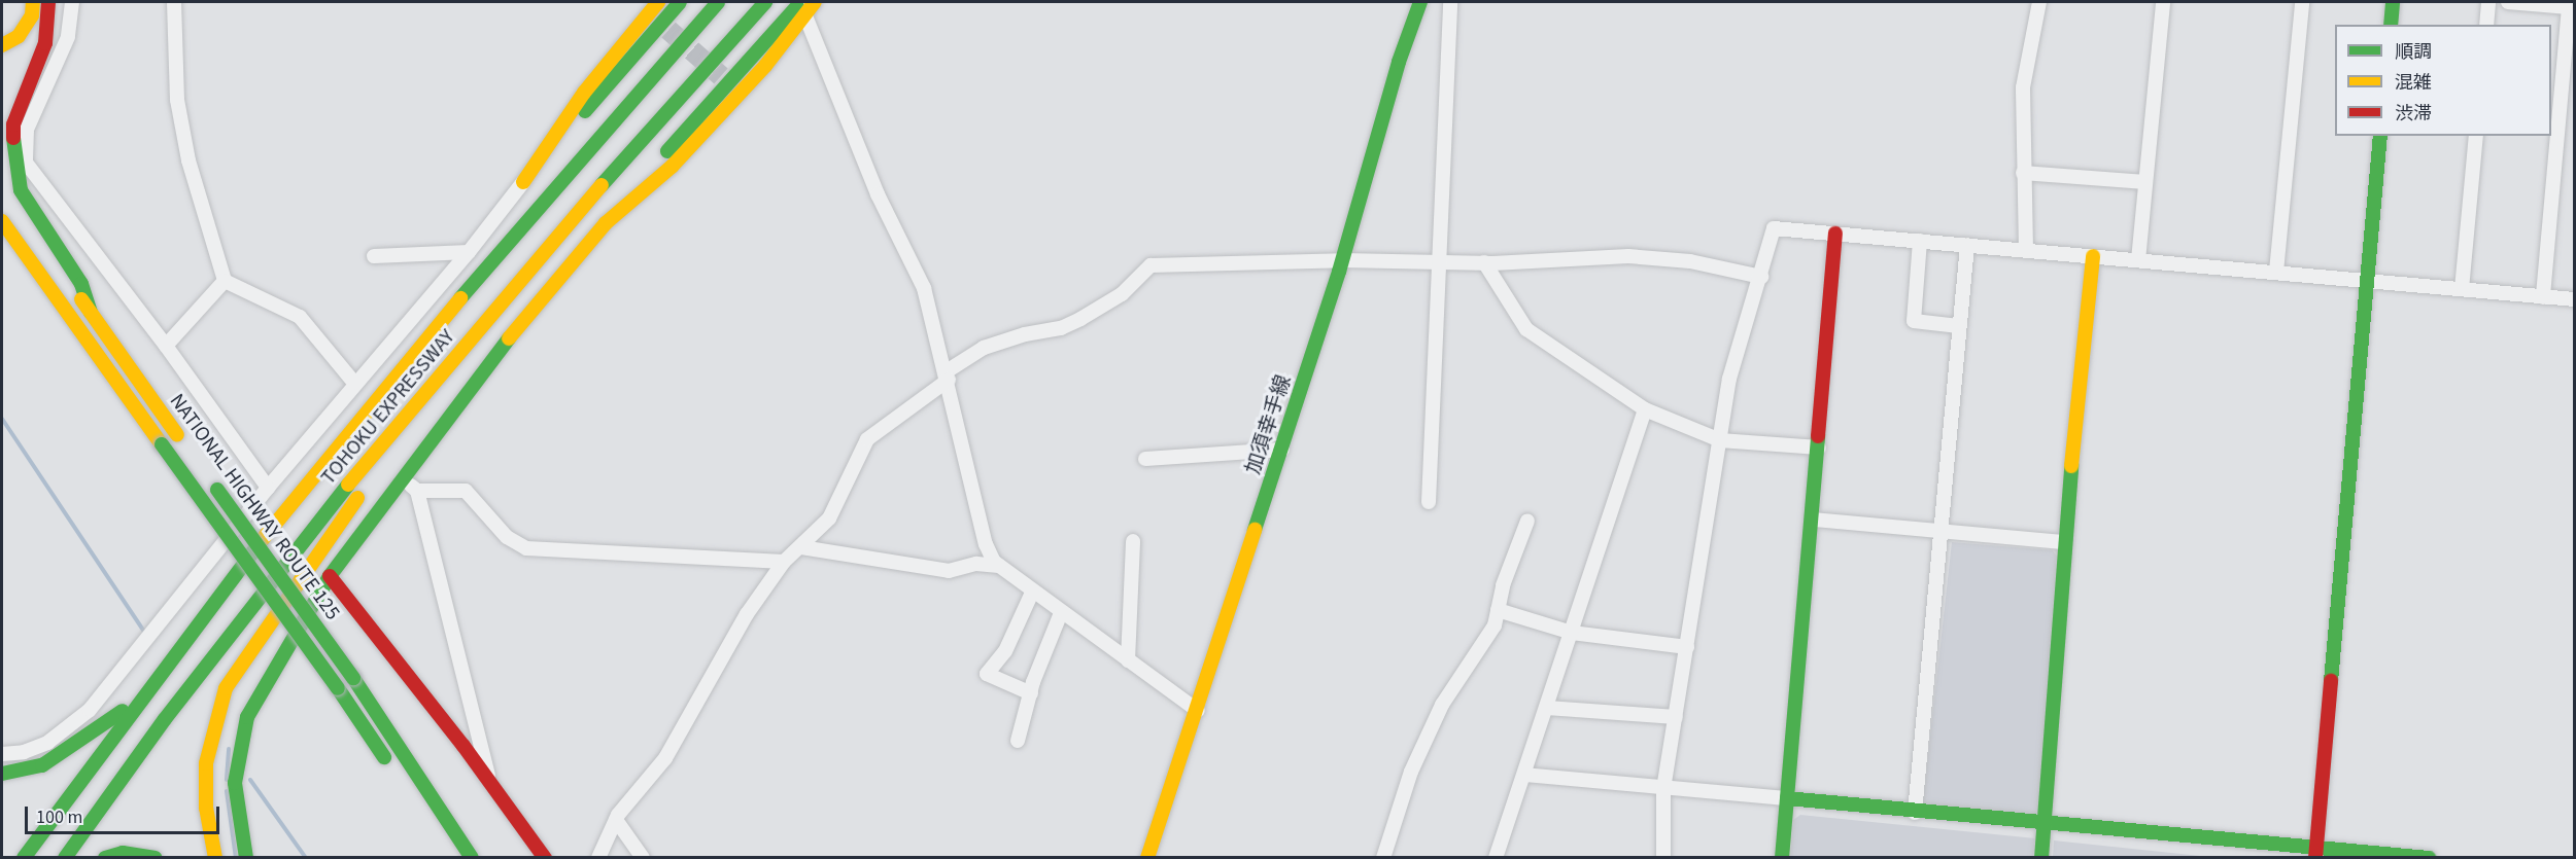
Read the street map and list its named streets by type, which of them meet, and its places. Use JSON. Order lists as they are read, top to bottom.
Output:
{
  "streets": {
    "main road": ["TOHOKU EXPRESSWAY", "加須幸手線", "NATIONAL HIGHWAY ROUTE 125"]
  },
  "legend": ["順調", "混雑", "渋滞"],
  "scale_bar": "100 m"
}
